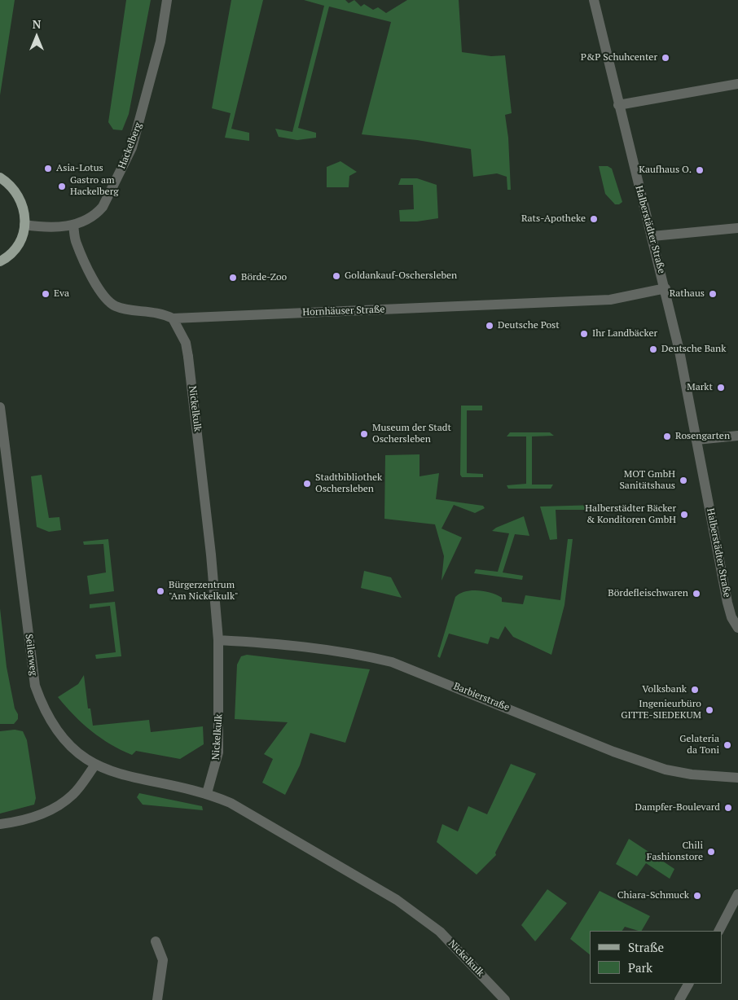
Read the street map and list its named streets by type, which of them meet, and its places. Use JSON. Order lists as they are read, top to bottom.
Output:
{
  "streets": {
    "street": [
      "Hackelberg",
      "Halberstädter Straße",
      "Hornhäuser Straße",
      "Nickelkulk",
      "Seilerweg",
      "Barbierstraße"
    ]
  },
  "crossings": [
    ["Hackelberg", "Hornhäuser Straße"],
    ["Halberstädter Straße", "Hornhäuser Straße"],
    ["Hornhäuser Straße", "Nickelkulk"],
    ["Nickelkulk", "Seilerweg"],
    ["Nickelkulk", "Barbierstraße"]
  ],
  "places": [
    "P&P Schuhcenter",
    "Asia-Lotus",
    "Kaufhaus O.",
    "Gastro am Hackelberg",
    "Rats-Apotheke",
    "Goldankauf-Oschersleben",
    "Börde-Zoo",
    "Eva",
    "Rathaus",
    "Deutsche Post",
    "Ihr Landbäcker",
    "Deutsche Bank",
    "Markt",
    "Museum der Stadt Oschersleben",
    "Rosengarten",
    "MOT GmbH Sanitätshaus",
    "Stadtbibliothek Oschersleben",
    "Halberstädter Bäcker & Konditoren GmbH",
    "Bürgerzentrum \"Am Nickelkulk\"",
    "Bördefleischwaren",
    "Volksbank",
    "Ingenieurbüro GITTE-SIEDEKUM",
    "Gelateria da Toni",
    "Dampfer-Boulevard",
    "Chili Fashionstore",
    "Chiara-Schmuck"
  ],
  "legend": ["Straße", "Park"],
  "north": "top"
}
